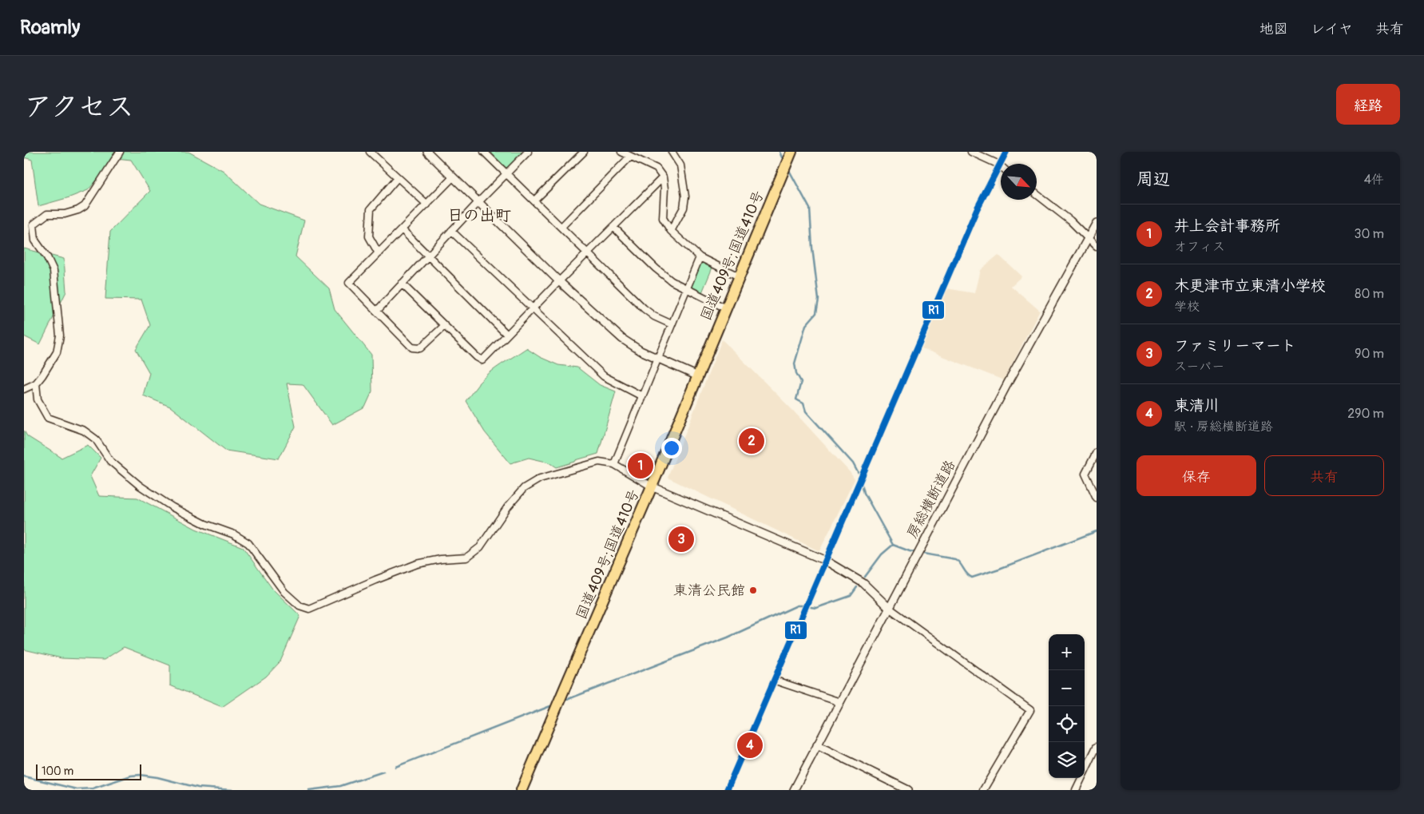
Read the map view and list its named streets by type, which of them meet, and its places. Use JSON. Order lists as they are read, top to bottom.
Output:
{
  "streets": {
    "highway": ["国道409号;国道410号"],
    "street": ["房総横断道路"]
  },
  "districts": ["日の出町"],
  "places": ["東清公民館"],
  "lines": ["transit line R1"],
  "scale_bar": "100 m",
  "north": "bottom right",
  "page": {
    "header": "Roamly",
    "nav": ["地図", "レイヤ", "共有"],
    "title": "アクセス",
    "buttons": [
      "経路",
      ["保存", "共有"]
    ],
    "heading": ["周辺", "4件"],
    "list": [
      {
        "mark": "1",
        "name": "井上会計事務所",
        "note": "オフィス",
        "value": "30 m"
      },
      {
        "mark": "2",
        "name": "木更津市立東清小学校",
        "note": "学校",
        "value": "80 m"
      },
      {
        "mark": "3",
        "name": "ファミリーマート",
        "note": "スーパー",
        "value": "90 m"
      },
      {
        "mark": "4",
        "name": "東清川",
        "note": "駅 · 房総横断道路",
        "value": "290 m"
      }
    ],
    "pins": [
      "2",
      "1",
      "3",
      "4"
    ],
    "map_buttons": ["+", "−"],
    "scale": "100 m"
  }
}
